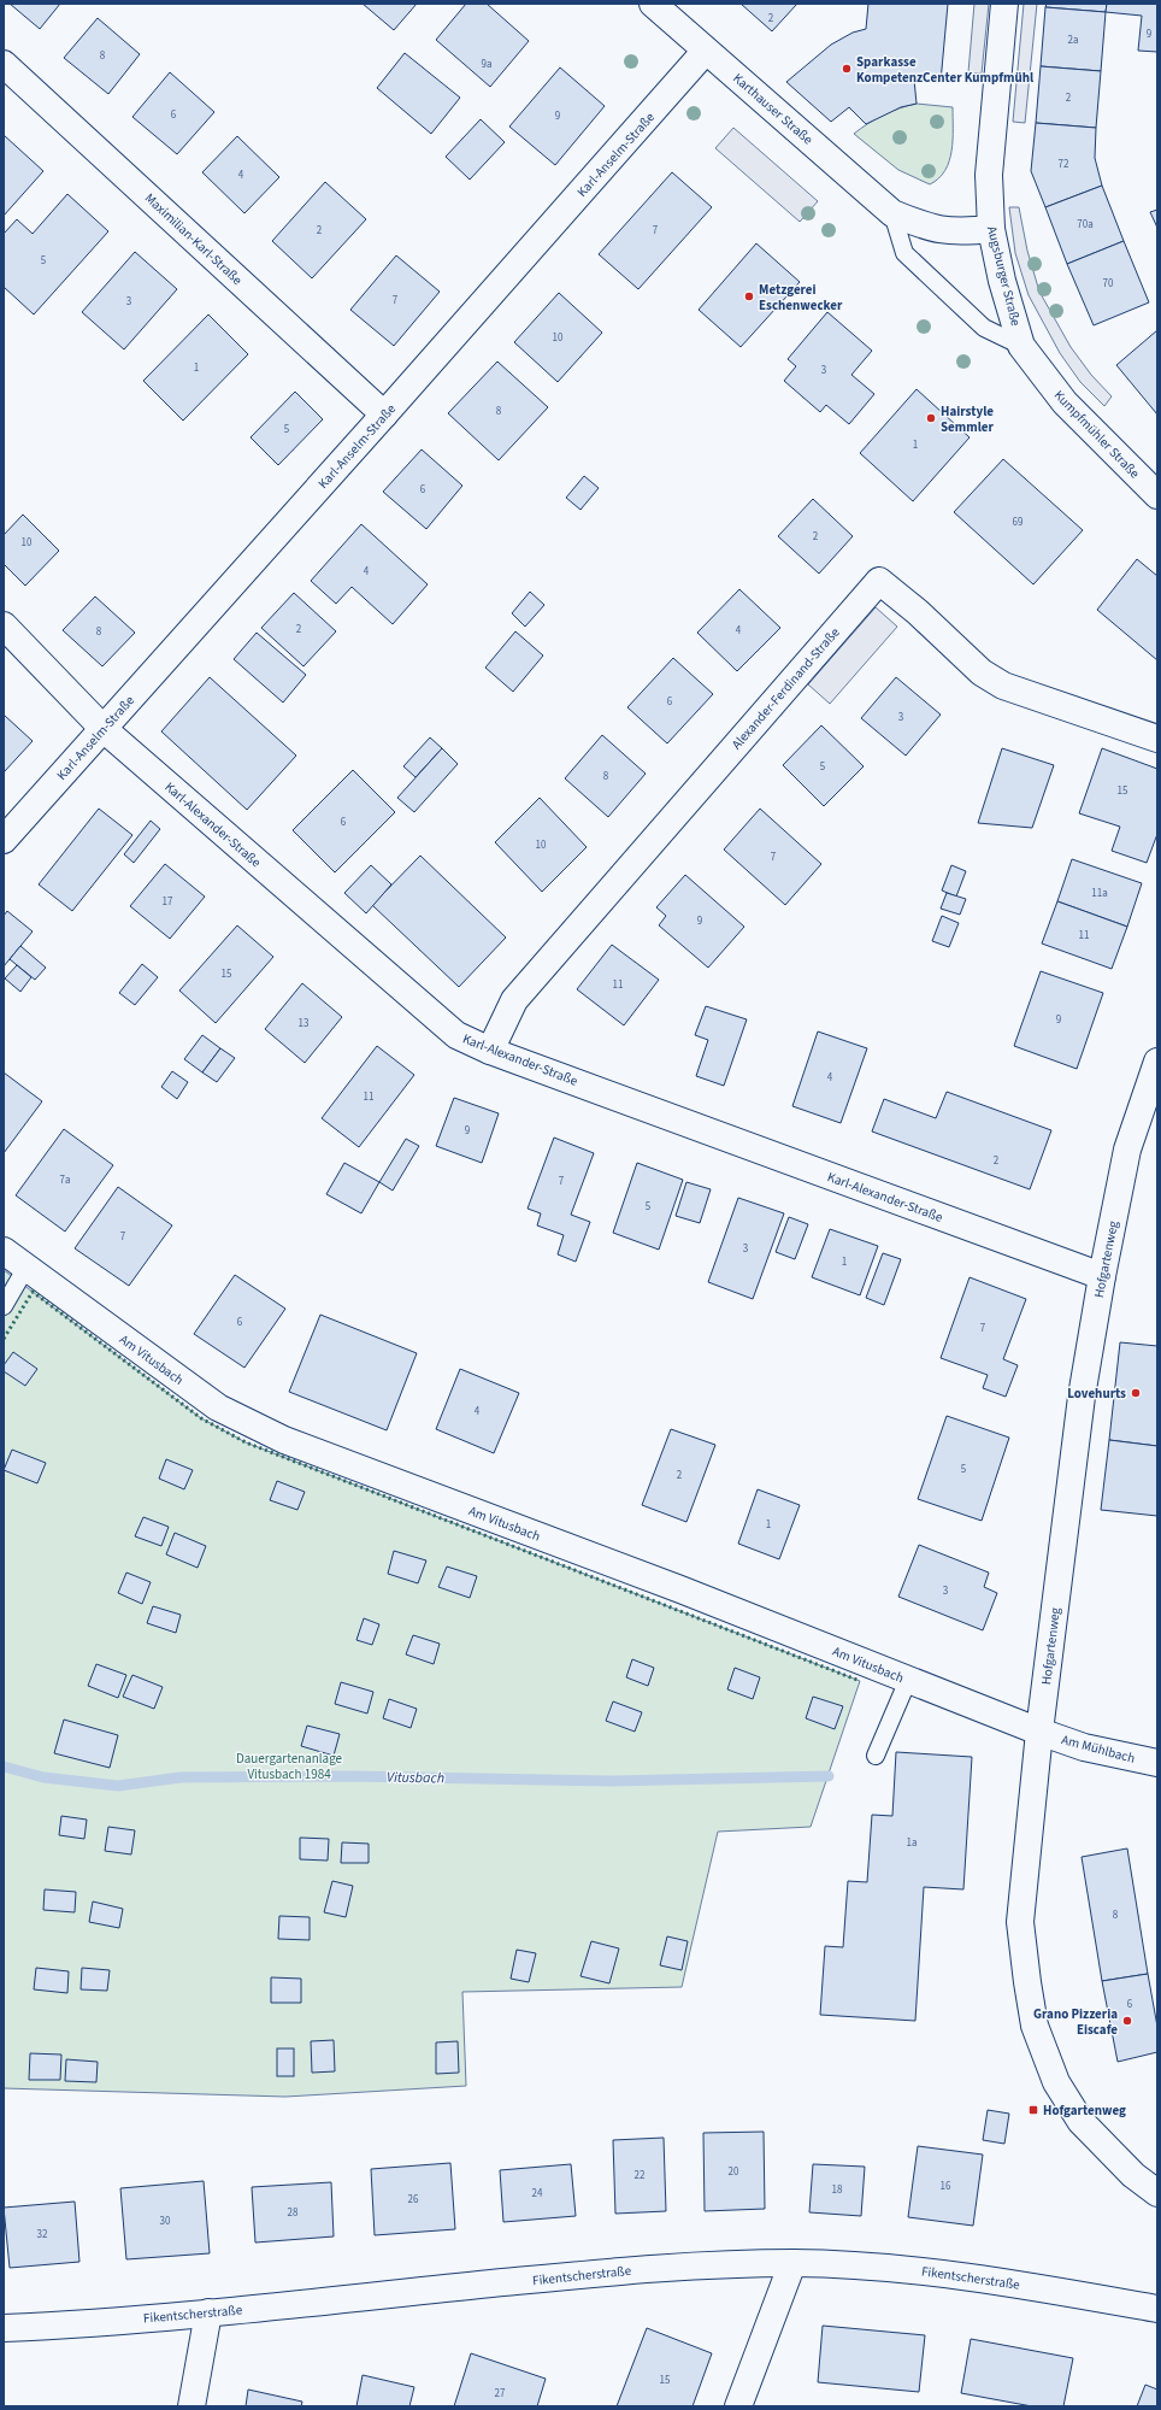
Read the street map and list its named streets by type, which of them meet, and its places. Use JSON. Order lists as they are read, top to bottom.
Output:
{
  "streets": {
    "street": [
      "Karthauser Straße",
      "Karl-Anselm-Straße",
      "Maximilian-Karl-Straße",
      "Augsburger Straße",
      "Kumpfmühler Straße",
      "Alexander-Ferdinand-Straße",
      "Karl-Alexander-Straße",
      "Hofgartenweg",
      "Am Vitusbach",
      "Am Mühlbach",
      "Fikentscherstraße"
    ]
  },
  "crossings": [
    ["Karthauser Straße", "Karl-Anselm-Straße"],
    ["Karthauser Straße", "Augsburger Straße"],
    ["Karl-Anselm-Straße", "Maximilian-Karl-Straße"],
    ["Karl-Anselm-Straße", "Karl-Alexander-Straße"],
    ["Augsburger Straße", "Kumpfmühler Straße"],
    ["Alexander-Ferdinand-Straße", "Karl-Alexander-Straße"],
    ["Karl-Alexander-Straße", "Hofgartenweg"],
    ["Hofgartenweg", "Am Vitusbach"],
    ["Hofgartenweg", "Am Mühlbach"],
    ["Am Vitusbach", "Am Mühlbach"]
  ],
  "water": ["Vitusbach"],
  "parks": ["Dauergartenanlage Vitusbach 1984"],
  "places": {
    "other": [
      "Sparkasse KompetenzCenter Kumpfmühl",
      "Metzgerei Eschenwecker",
      "Hairstyle Semmler",
      "Lovehurts",
      "Grano Pizzeria Eiscafe"
    ],
    "transit": ["Hofgartenweg"]
  },
  "house_numbers": [
    "2",
    "9",
    "2a",
    "8",
    "9a",
    "2",
    "6",
    "9",
    "72",
    "4",
    "70a",
    "2",
    "7",
    "5",
    "70",
    "7",
    "3",
    "10",
    "1",
    "3",
    "8",
    "5",
    "1",
    "6",
    "69",
    "2",
    "10",
    "4",
    "2",
    "4",
    "8",
    "6",
    "3",
    "5",
    "8",
    "15",
    "6",
    "10",
    "7",
    "11a",
    "17",
    "9",
    "11",
    "15",
    "11",
    "9",
    "13",
    "4",
    "11",
    "9",
    "2",
    "7a",
    "7",
    "5",
    "7",
    "3",
    "1",
    "6",
    "7",
    "4",
    "5",
    "2",
    "1",
    "3",
    "1a",
    "8",
    "6",
    "20",
    "22",
    "16",
    "18",
    "24",
    "26",
    "28",
    "30",
    "32",
    "15",
    "27"
  ]
}
